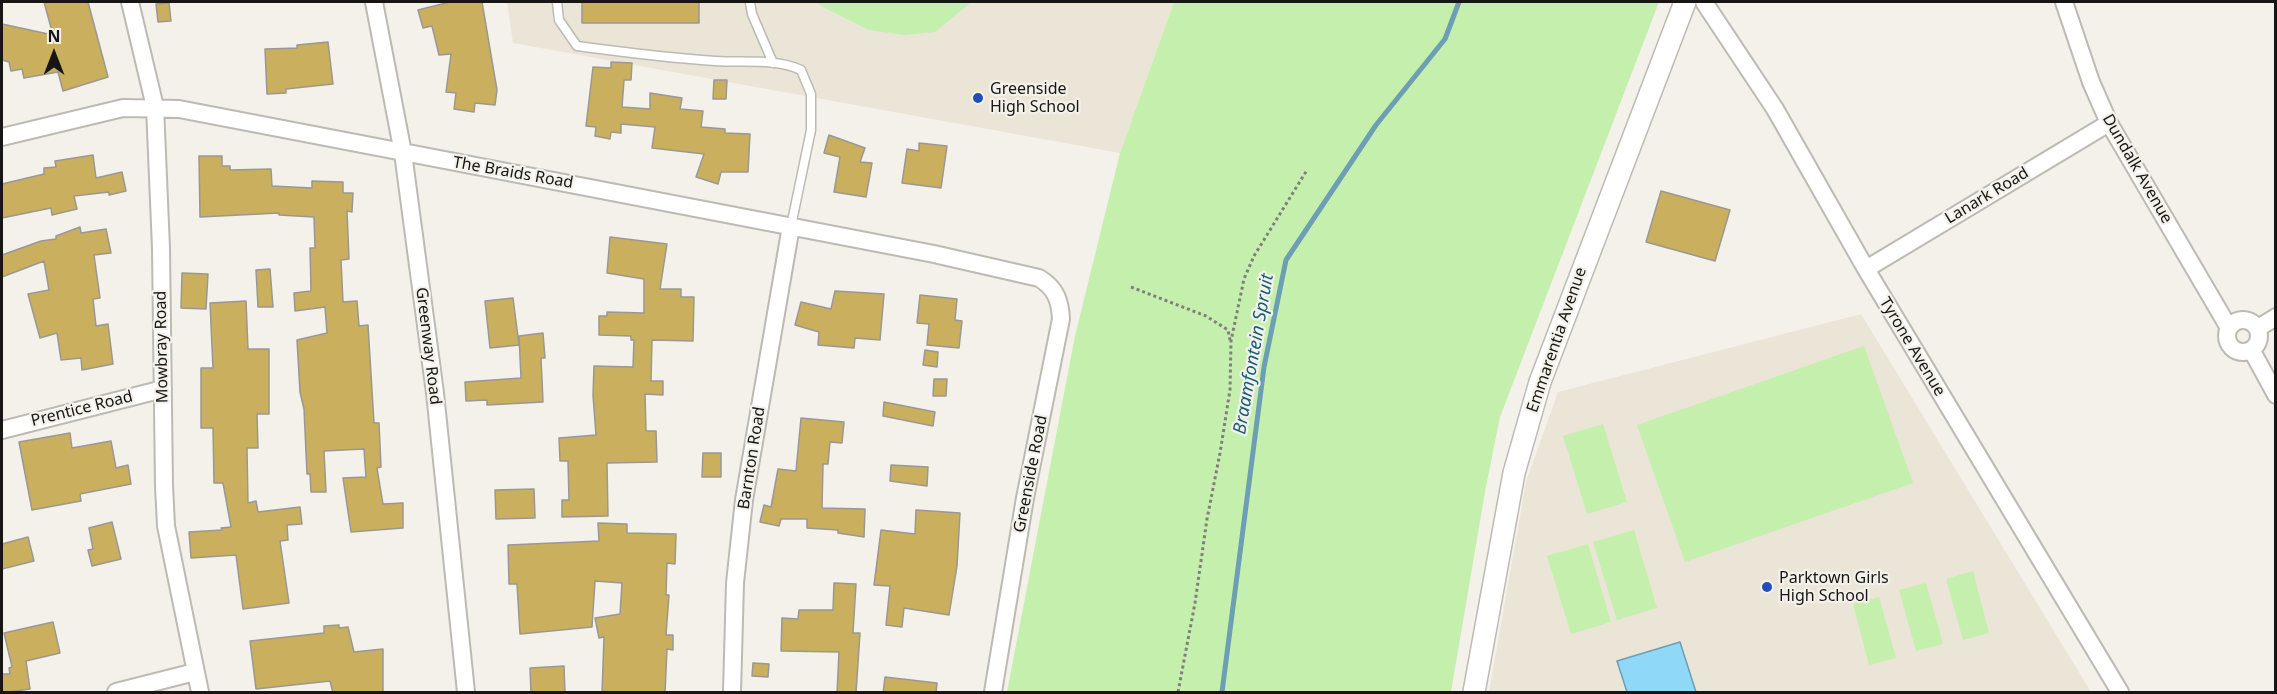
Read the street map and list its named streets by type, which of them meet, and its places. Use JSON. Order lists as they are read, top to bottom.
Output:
{
  "streets": {
    "street": [
      "Dundalk Avenue",
      "The Braids Road",
      "Lanark Road",
      "Emmarentia Avenue",
      "Greenway Road",
      "Mowbray Road",
      "Tyrone Avenue",
      "Prentice Road",
      "Barnton Road",
      "Greenside Road"
    ]
  },
  "crossings": [
    ["Dundalk Avenue", "Lanark Road"],
    ["The Braids Road", "Greenway Road"],
    ["The Braids Road", "Mowbray Road"],
    ["The Braids Road", "Barnton Road"],
    ["The Braids Road", "Greenside Road"],
    ["Lanark Road", "Tyrone Avenue"],
    ["Mowbray Road", "Prentice Road"]
  ],
  "water": ["Braamfontein Spruit"],
  "places": ["Greenside High School", "Parktown Girls High School"],
  "north": "top"
}
